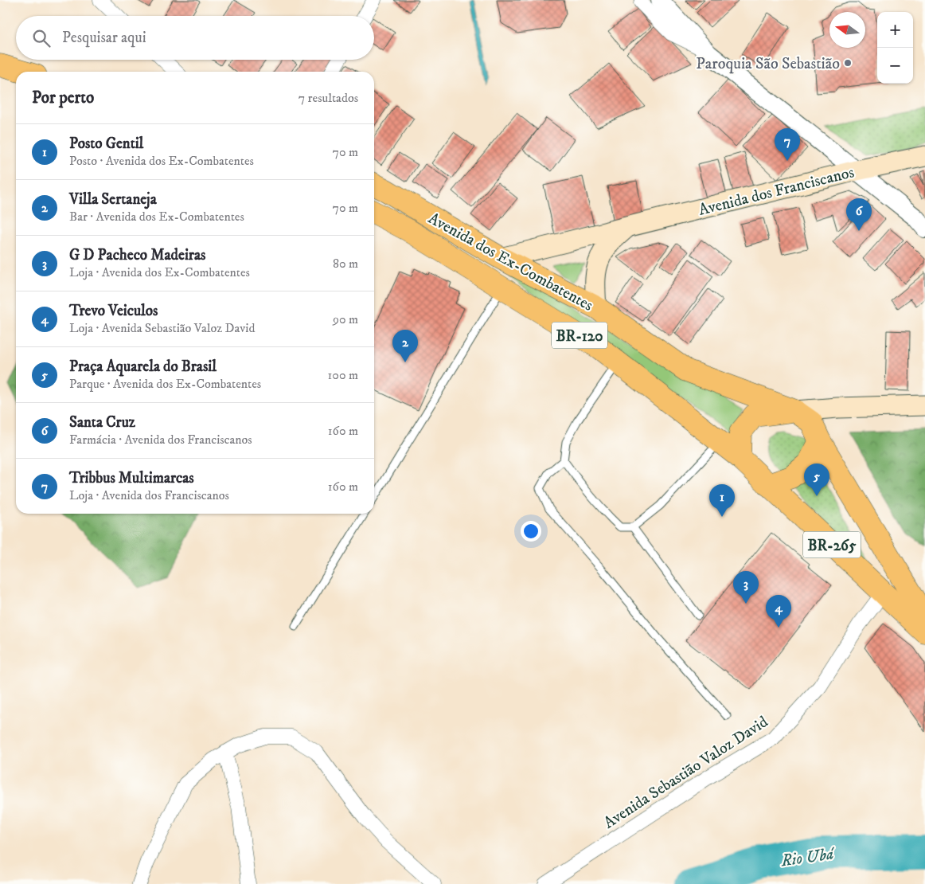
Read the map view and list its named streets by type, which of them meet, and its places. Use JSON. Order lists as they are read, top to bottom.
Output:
{
  "streets": {
    "main road": [
      "Avenida dos Franciscanos",
      "Avenida dos Ex-Combatentes",
      "BR-120",
      "BR-265"
    ],
    "street": ["Avenida Sebastião Valoz David"]
  },
  "crossings": [
    ["Avenida dos Franciscanos", "Avenida dos Ex-Combatentes"],
    ["Avenida dos Ex-Combatentes", "BR-120"],
    ["Avenida dos Ex-Combatentes", "Avenida Sebastião Valoz David"]
  ],
  "water": ["Rio Ubá"],
  "places": ["Paroquia São Sebastião"],
  "north": "left",
  "page": {
    "map_buttons": ["+", "−"],
    "search": "Pesquisar aqui",
    "heading": ["Por perto", "7 resultados"],
    "list": [
      {
        "mark": "1",
        "name": "Posto Gentil",
        "note": "Posto · Avenida dos Ex-Combatentes",
        "value": "70 m"
      },
      {
        "mark": "2",
        "name": "Villa Sertaneja",
        "note": "Bar · Avenida dos Ex-Combatentes",
        "value": "70 m"
      },
      {
        "mark": "3",
        "name": "G D Pacheco Madeiras",
        "note": "Loja · Avenida dos Ex-Combatentes",
        "value": "80 m"
      },
      {
        "mark": "4",
        "name": "Trevo Veiculos",
        "note": "Loja · Avenida Sebastião Valoz David",
        "value": "90 m"
      },
      {
        "mark": "5",
        "name": "Praça Aquarela do Brasil",
        "note": "Parque · Avenida dos Ex-Combatentes",
        "value": "100 m"
      },
      {
        "mark": "6",
        "name": "Santa Cruz",
        "note": "Farmácia · Avenida dos Franciscanos",
        "value": "160 m"
      },
      {
        "mark": "7",
        "name": "Tribbus Multimarcas",
        "note": "Loja · Avenida dos Franciscanos",
        "value": "160 m"
      }
    ],
    "pins": [
      "7",
      "6",
      "2",
      "5",
      "1",
      "3",
      "4"
    ]
  }
}
